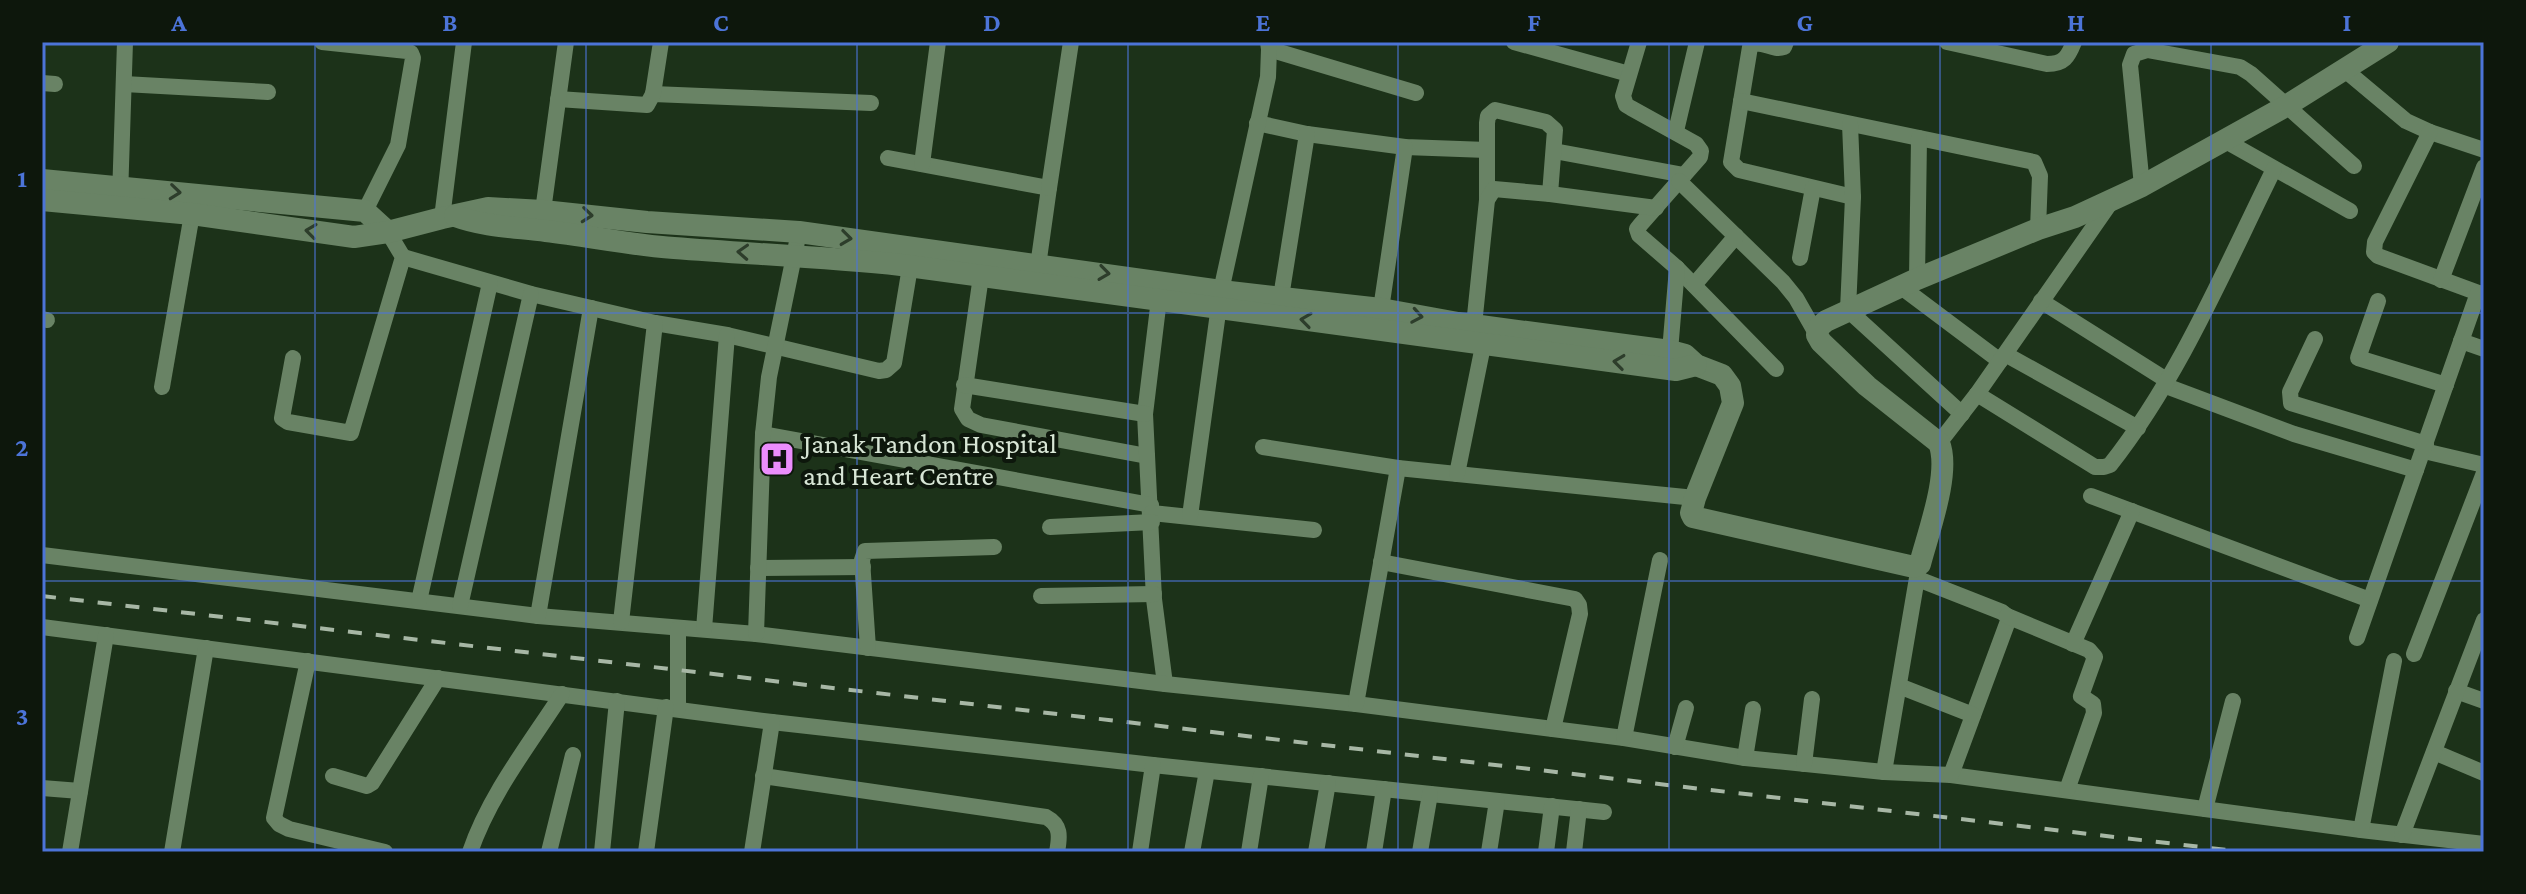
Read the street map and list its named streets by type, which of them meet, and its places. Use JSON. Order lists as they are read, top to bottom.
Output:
{
  "places": {
    "hospital": ["Janak Tandon Hospital and Heart Centre"]
  },
  "grid": {
    "columns": [
      "A",
      "B",
      "C",
      "D",
      "E",
      "F",
      "G",
      "H",
      "I"
    ],
    "rows": ["1", "2", "3"]
  }
}
